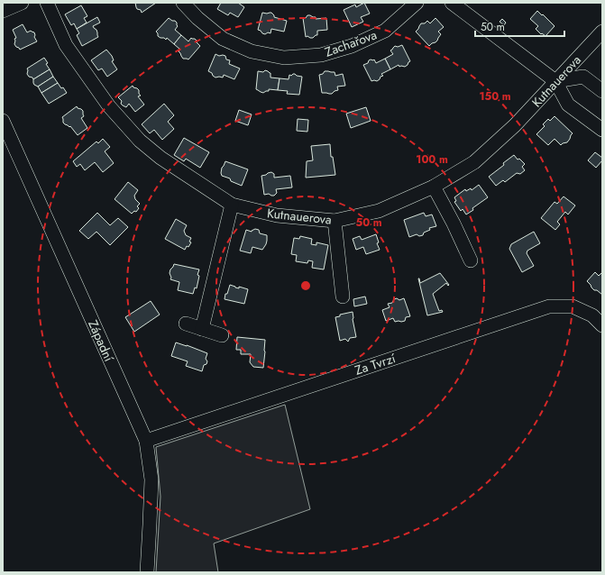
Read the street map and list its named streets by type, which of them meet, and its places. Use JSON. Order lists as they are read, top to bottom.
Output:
{
  "streets": {
    "street": [
      "Zachařova",
      "Kutnauerova",
      "Západní",
      "Za Tvrzí"
    ]
  },
  "crossings": [
    ["Západní", "Za Tvrzí"]
  ],
  "scale_bar": "50 m",
  "rings": ["150 m", "100 m", "50 m"]
}
